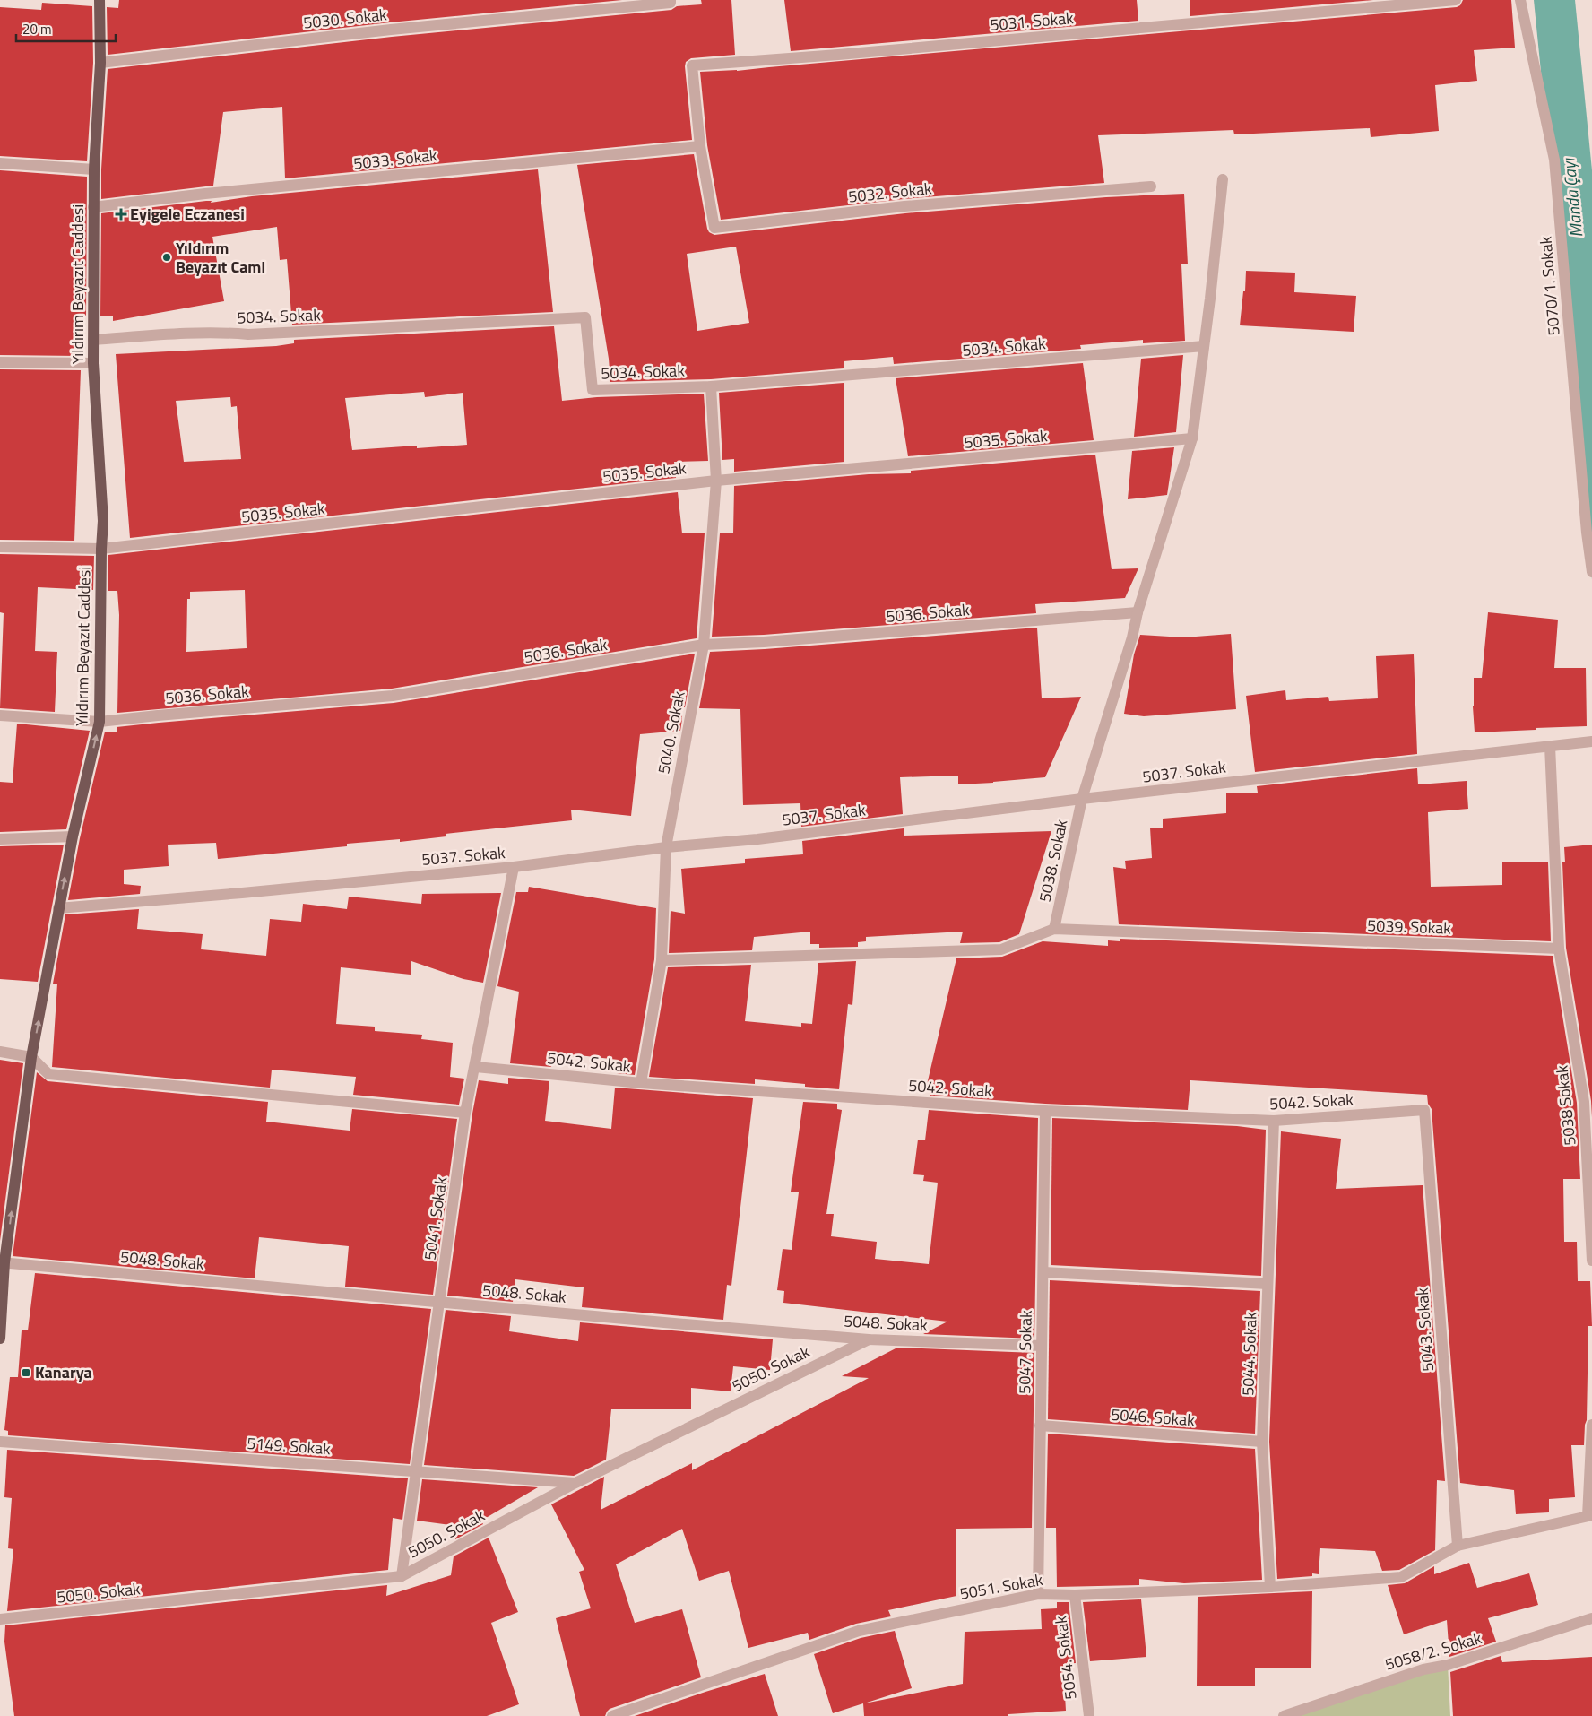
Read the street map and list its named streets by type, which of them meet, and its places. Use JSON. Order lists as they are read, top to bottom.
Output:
{
  "streets": {
    "main road": ["Yıldırım Beyazıt Caddesi"],
    "street": [
      "5030. Sokak",
      "5031. Sokak",
      "5033. Sokak",
      "5032. Sokak",
      "5070/1. Sokak",
      "5034. Sokak",
      "5035. Sokak",
      "5036. Sokak",
      "5040. Sokak",
      "5037. Sokak",
      "5038. Sokak",
      "5039. Sokak",
      "5042. Sokak",
      "5038 Sokak",
      "5041. Sokak",
      "5048. Sokak",
      "5043. Sokak",
      "5047. Sokak",
      "5044. Sokak",
      "5050. Sokak",
      "5046. Sokak",
      "5149. Sokak",
      "5051. Sokak",
      "5058/2. Sokak",
      "5054. Sokak"
    ]
  },
  "crossings": [
    ["5030. Sokak", "Yıldırım Beyazıt Caddesi"],
    ["5031. Sokak", "5033. Sokak"],
    ["5031. Sokak", "5032. Sokak"],
    ["5033. Sokak", "5032. Sokak"],
    ["5033. Sokak", "Yıldırım Beyazıt Caddesi"],
    ["Yıldırım Beyazıt Caddesi", "5034. Sokak"],
    ["Yıldırım Beyazıt Caddesi", "5035. Sokak"],
    ["Yıldırım Beyazıt Caddesi", "5036. Sokak"],
    ["Yıldırım Beyazıt Caddesi", "5037. Sokak"],
    ["Yıldırım Beyazıt Caddesi", "5048. Sokak"],
    ["5034. Sokak", "5040. Sokak"],
    ["5034. Sokak", "5038. Sokak"],
    ["5035. Sokak", "5040. Sokak"],
    ["5035. Sokak", "5038. Sokak"],
    ["5036. Sokak", "5040. Sokak"],
    ["5036. Sokak", "5038. Sokak"],
    ["5040. Sokak", "5037. Sokak"],
    ["5040. Sokak", "5042. Sokak"],
    ["5037. Sokak", "5038. Sokak"],
    ["5037. Sokak", "5041. Sokak"],
    ["5038. Sokak", "5039. Sokak"],
    ["5039. Sokak", "5038 Sokak"],
    ["5042. Sokak", "5041. Sokak"],
    ["5042. Sokak", "5043. Sokak"],
    ["5042. Sokak", "5047. Sokak"],
    ["5042. Sokak", "5044. Sokak"],
    ["5041. Sokak", "5048. Sokak"],
    ["5041. Sokak", "5050. Sokak"],
    ["5041. Sokak", "5149. Sokak"],
    ["5048. Sokak", "5047. Sokak"],
    ["5048. Sokak", "5050. Sokak"],
    ["5043. Sokak", "5051. Sokak"],
    ["5047. Sokak", "5046. Sokak"],
    ["5047. Sokak", "5051. Sokak"],
    ["5044. Sokak", "5046. Sokak"],
    ["5044. Sokak", "5051. Sokak"],
    ["5050. Sokak", "5149. Sokak"],
    ["5051. Sokak", "5054. Sokak"]
  ],
  "one_way": ["Yıldırım Beyazıt Caddesi"],
  "water": ["Manda Çayı"],
  "places": {
    "health": ["Eyigele Eczanesi"],
    "other": ["Yıldırım Beyazıt Cami"],
    "transit": ["Kanarya"]
  },
  "scale_bar": "20 m"
}
